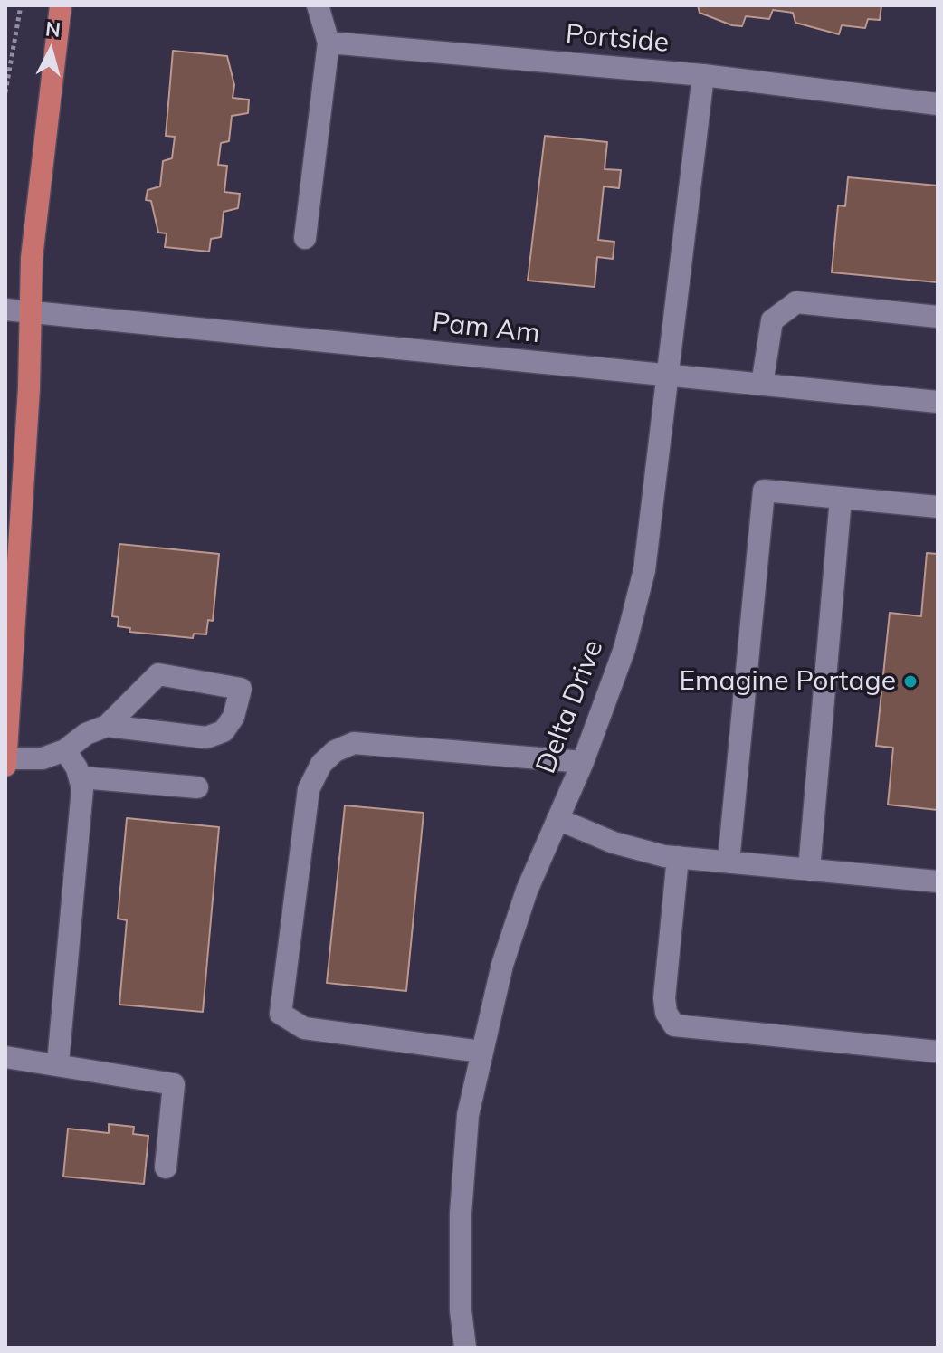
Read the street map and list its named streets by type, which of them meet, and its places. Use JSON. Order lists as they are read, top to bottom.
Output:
{
  "streets": {
    "street": ["Portside", "Pam Am", "Delta Drive"]
  },
  "crossings": [
    ["Portside", "Delta Drive"],
    ["Pam Am", "Delta Drive"]
  ],
  "places": ["Emagine Portage"],
  "north": "top"
}
